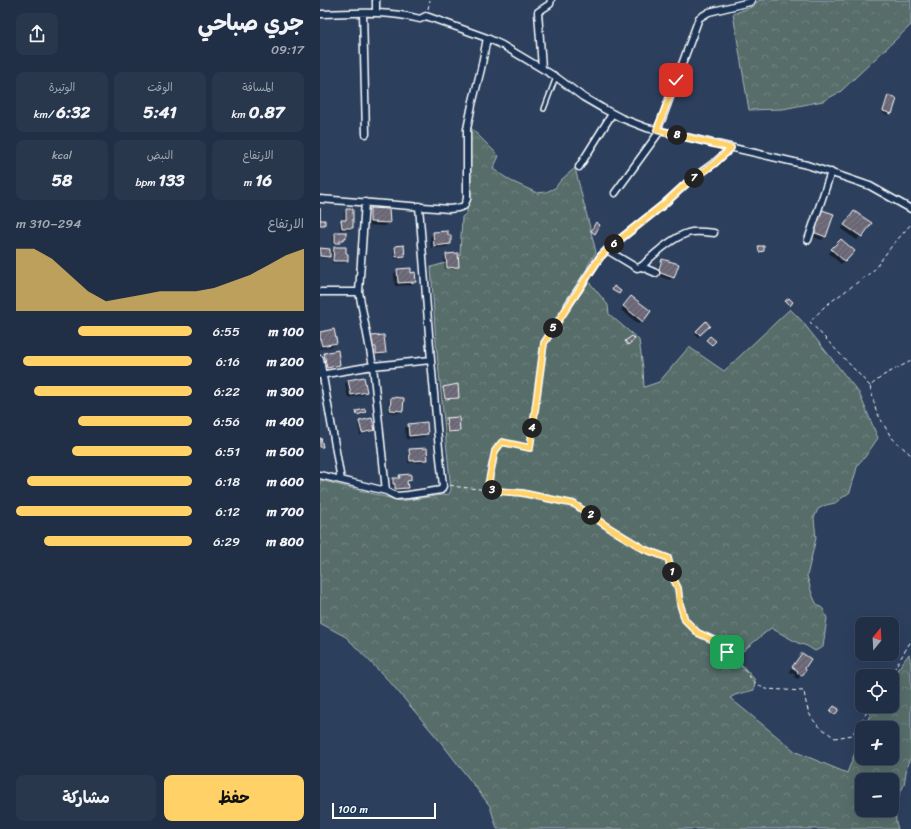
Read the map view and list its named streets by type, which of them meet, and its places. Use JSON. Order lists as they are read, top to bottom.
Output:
{
  "scale_bar": "100 m",
  "north": "top",
  "page": {
    "heading": ["جري صباحي", "09:17"],
    "stats": [
      ["المسافة", "0.87 km"],
      ["الوقت", "5:41"],
      ["الوتيرة", "6:32 /km"],
      ["الارتفاع", "16 m"],
      ["النبض", "133 bpm"],
      ["kcal", "58"]
    ],
    "pins": [
      "8",
      "7",
      "6",
      "5",
      "4",
      "3",
      "2",
      "1"
    ],
    "chart": ["الارتفاع", "294–310 m"],
    "list": [
      {
        "name": "100 m",
        "note": "6:55"
      },
      {
        "name": "200 m",
        "note": "6:16"
      },
      {
        "name": "300 m",
        "note": "6:22"
      },
      {
        "name": "400 m",
        "note": "6:56"
      },
      {
        "name": "500 m",
        "note": "6:51"
      },
      {
        "name": "600 m",
        "note": "6:18"
      },
      {
        "name": "700 m",
        "note": "6:12"
      },
      {
        "name": "800 m",
        "note": "6:29"
      }
    ],
    "map_buttons": ["+", "−"],
    "buttons": ["حفظ", "مشاركة"],
    "scale": "100 m"
  }
}
